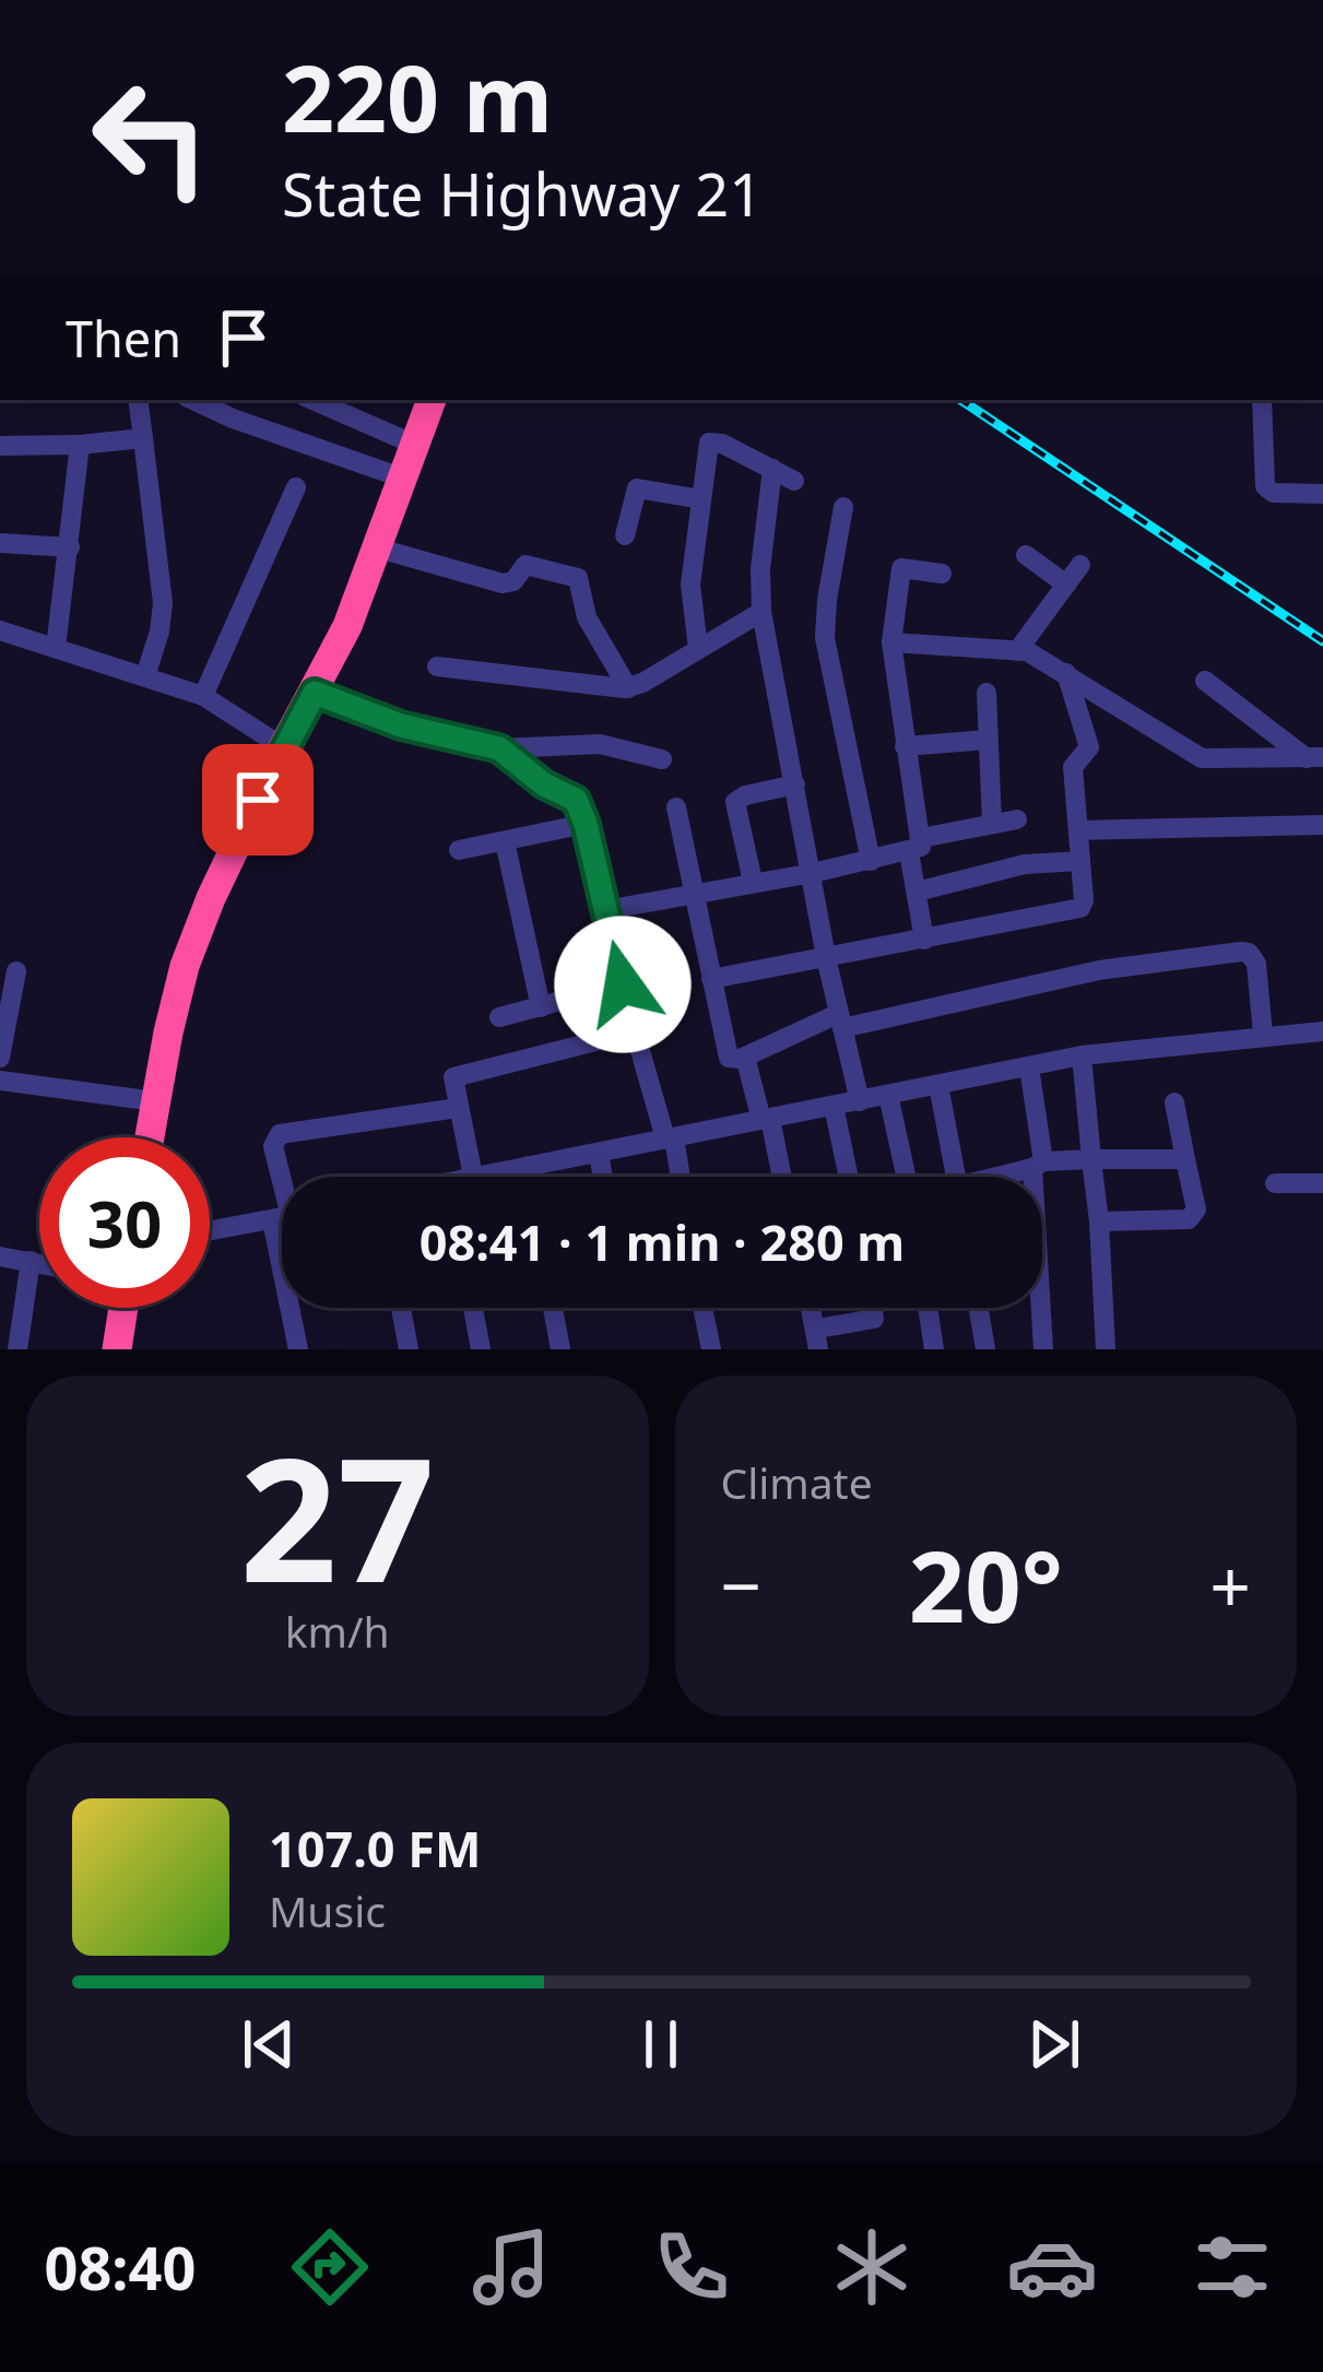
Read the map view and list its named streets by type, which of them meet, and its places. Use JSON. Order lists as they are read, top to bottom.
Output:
{
  "page": {
    "turn": ["220 m", "State Highway 21"],
    "then": "Then",
    "limit": "30",
    "trip": "08:41 · 1 min · 280 m",
    "tile": [
      ["27", "km/h"],
      "Climate"
    ],
    "heat": ["−", "20°", "+"],
    "song": ["107.0 FM", "Music"],
    "tabs": "08:40"
  }
}
